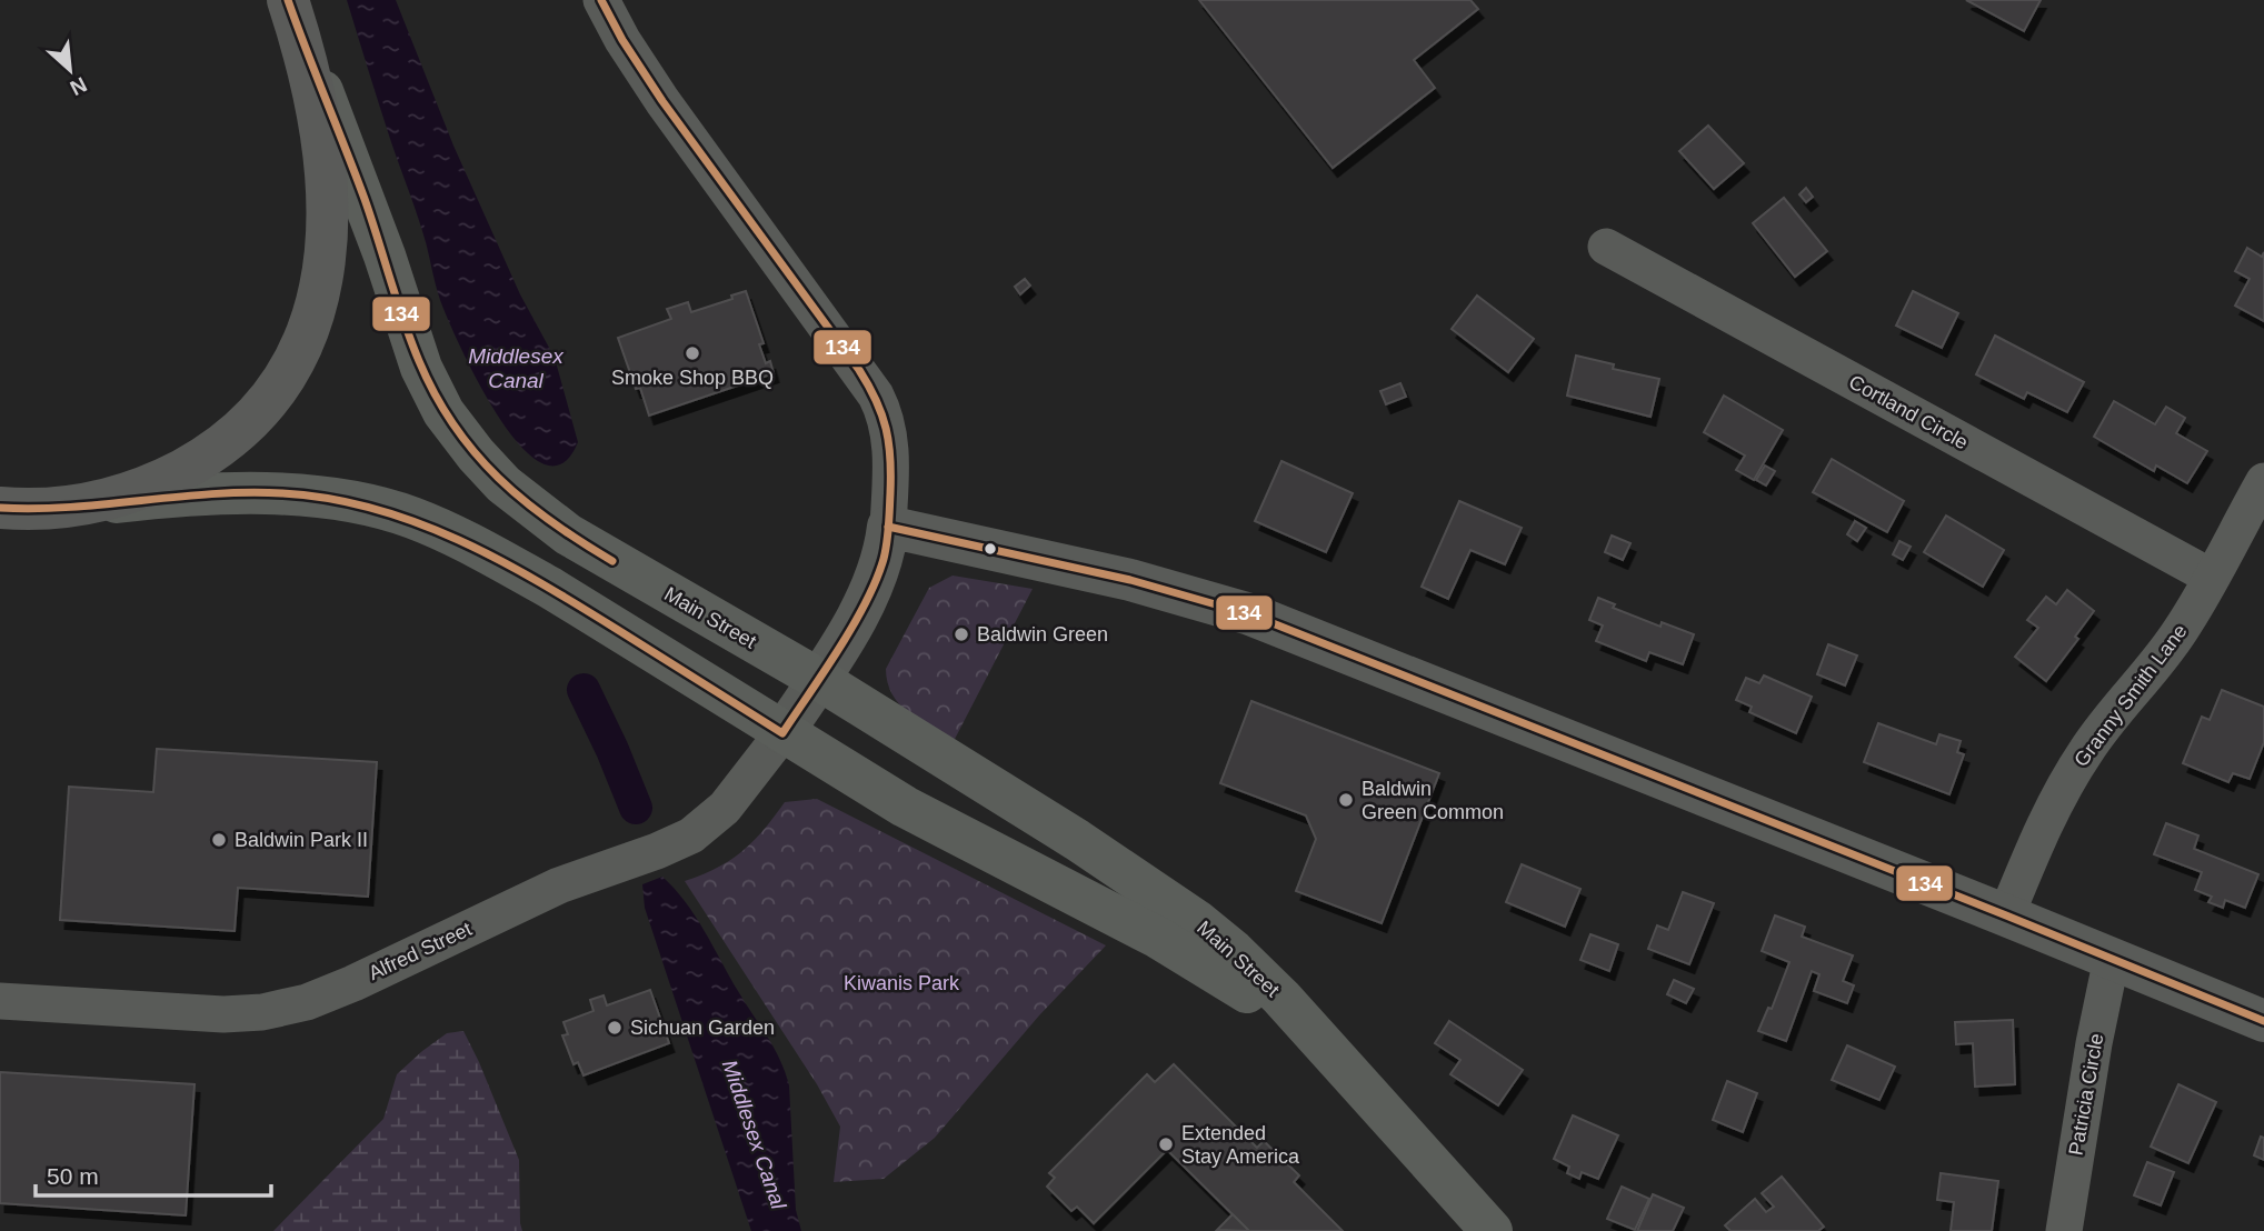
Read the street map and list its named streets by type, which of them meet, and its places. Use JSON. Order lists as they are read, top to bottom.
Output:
{
  "streets": {
    "main road": ["Main Street"],
    "street": [
      "Cortland Circle",
      "Granny Smith Lane",
      "Alfred Street",
      "Patricia Circle"
    ]
  },
  "crossings": [
    ["Cortland Circle", "Granny Smith Lane"],
    ["Main Street", "Alfred Street"]
  ],
  "water": ["Middlesex Canal"],
  "parks": ["Kiwanis Park"],
  "places": [
    "Smoke Shop BBQ",
    "Baldwin Green",
    "Baldwin Green Common",
    "Baldwin Park II",
    "Sichuan Garden",
    "Extended Stay America"
  ],
  "lines": ["transit line 134"],
  "scale_bar": "50 m",
  "north": "bottom right"
}
